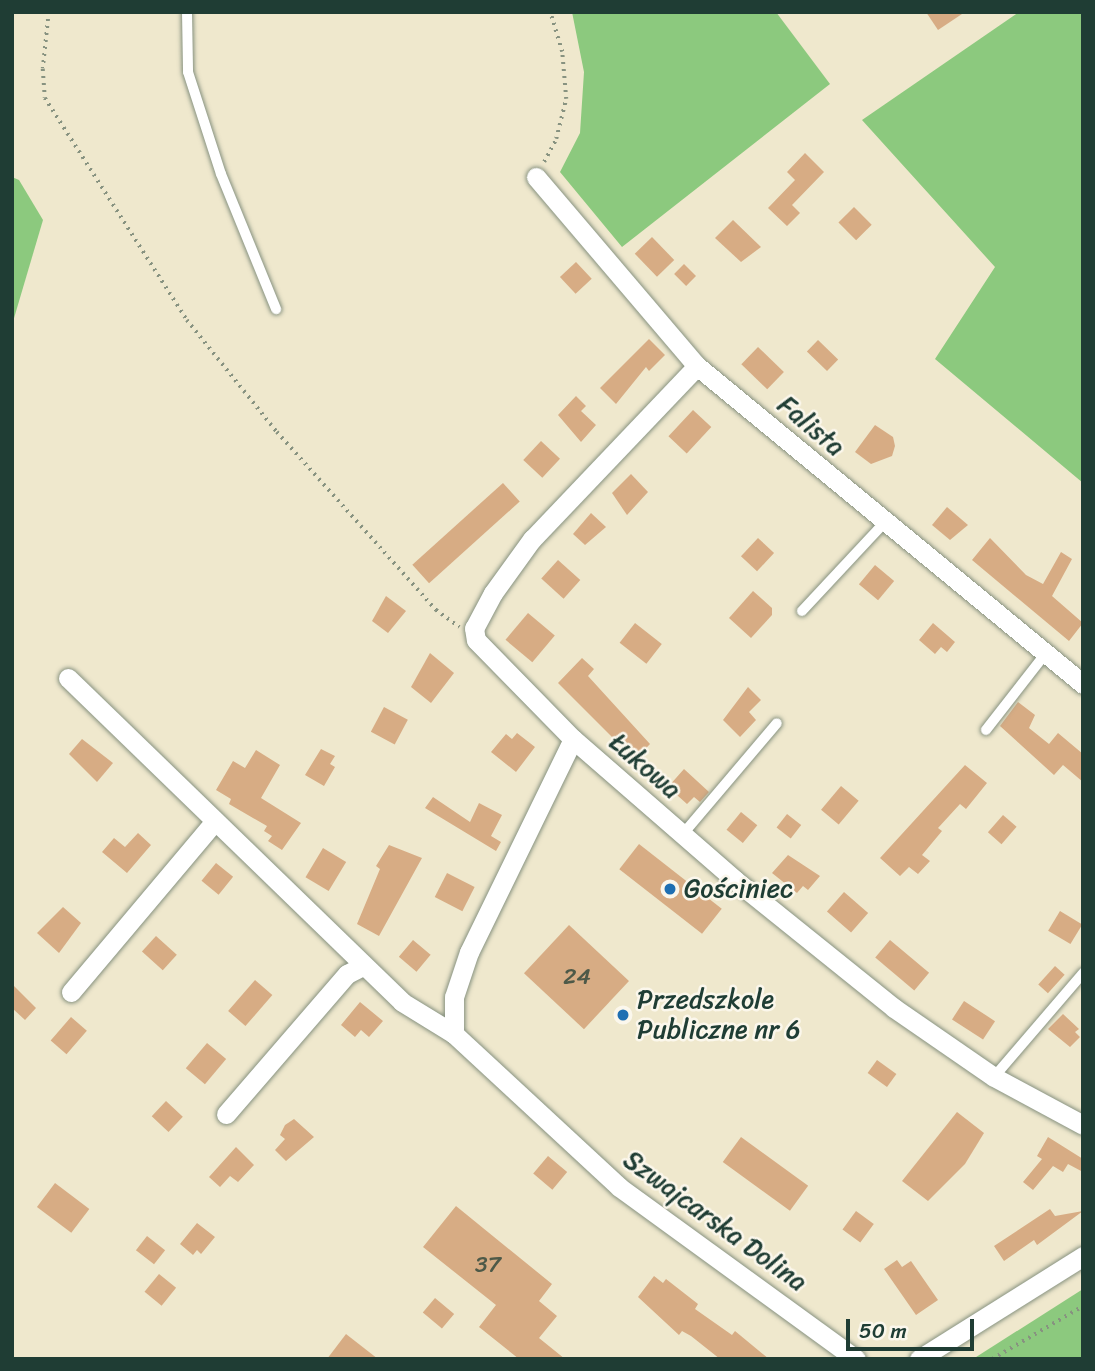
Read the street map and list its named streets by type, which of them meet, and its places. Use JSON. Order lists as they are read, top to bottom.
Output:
{
  "streets": {
    "street": ["Falista", "Łukowa", "Szwajcarska Dolina"]
  },
  "places": ["Gościniec", "Przedszkole Publiczne nr 6"],
  "house_numbers": ["24", "37"],
  "scale_bar": "50 m"
}
